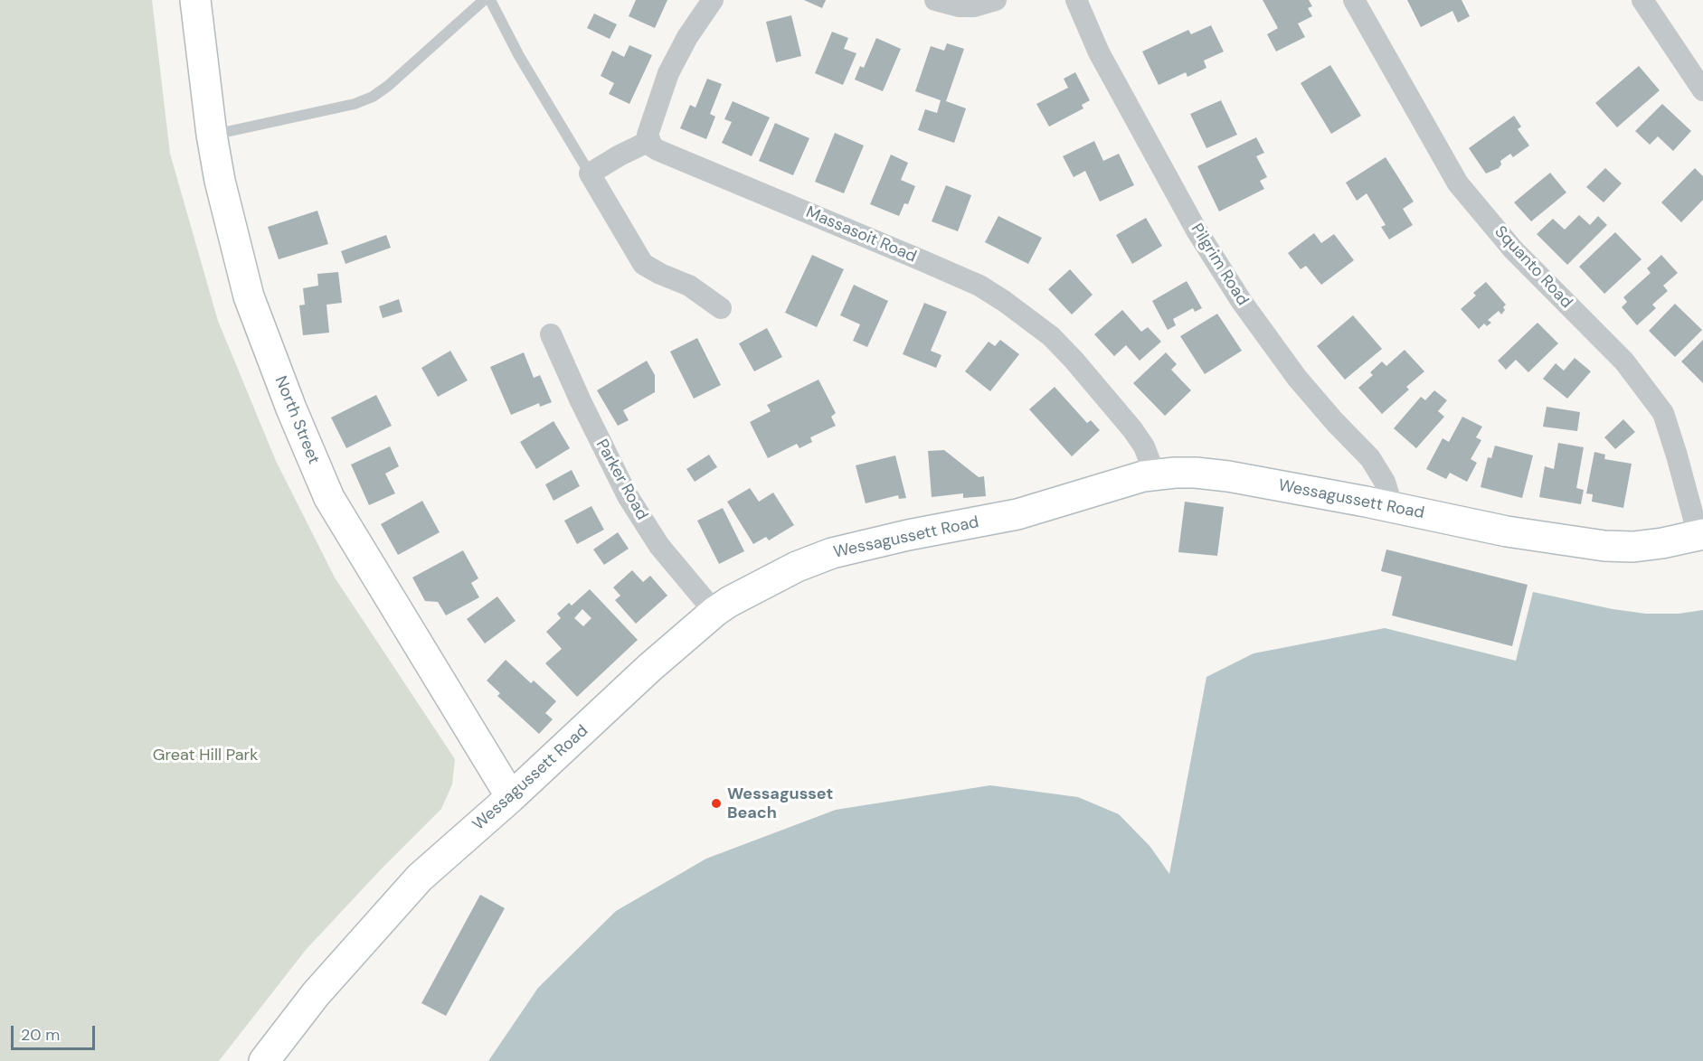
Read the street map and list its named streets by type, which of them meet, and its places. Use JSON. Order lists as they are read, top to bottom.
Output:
{
  "streets": {
    "street": [
      "Massasoit Road",
      "Pilgrim Road",
      "Squanto Road",
      "North Street",
      "Parker Road",
      "Wessagussett Road"
    ]
  },
  "crossings": [
    ["Massasoit Road", "Wessagussett Road"],
    ["Pilgrim Road", "Wessagussett Road"],
    ["Squanto Road", "Wessagussett Road"],
    ["North Street", "Wessagussett Road"],
    ["Parker Road", "Wessagussett Road"]
  ],
  "parks": ["Great Hill Park"],
  "places": ["Wessagusset Beach"],
  "scale_bar": "20 m"
}
